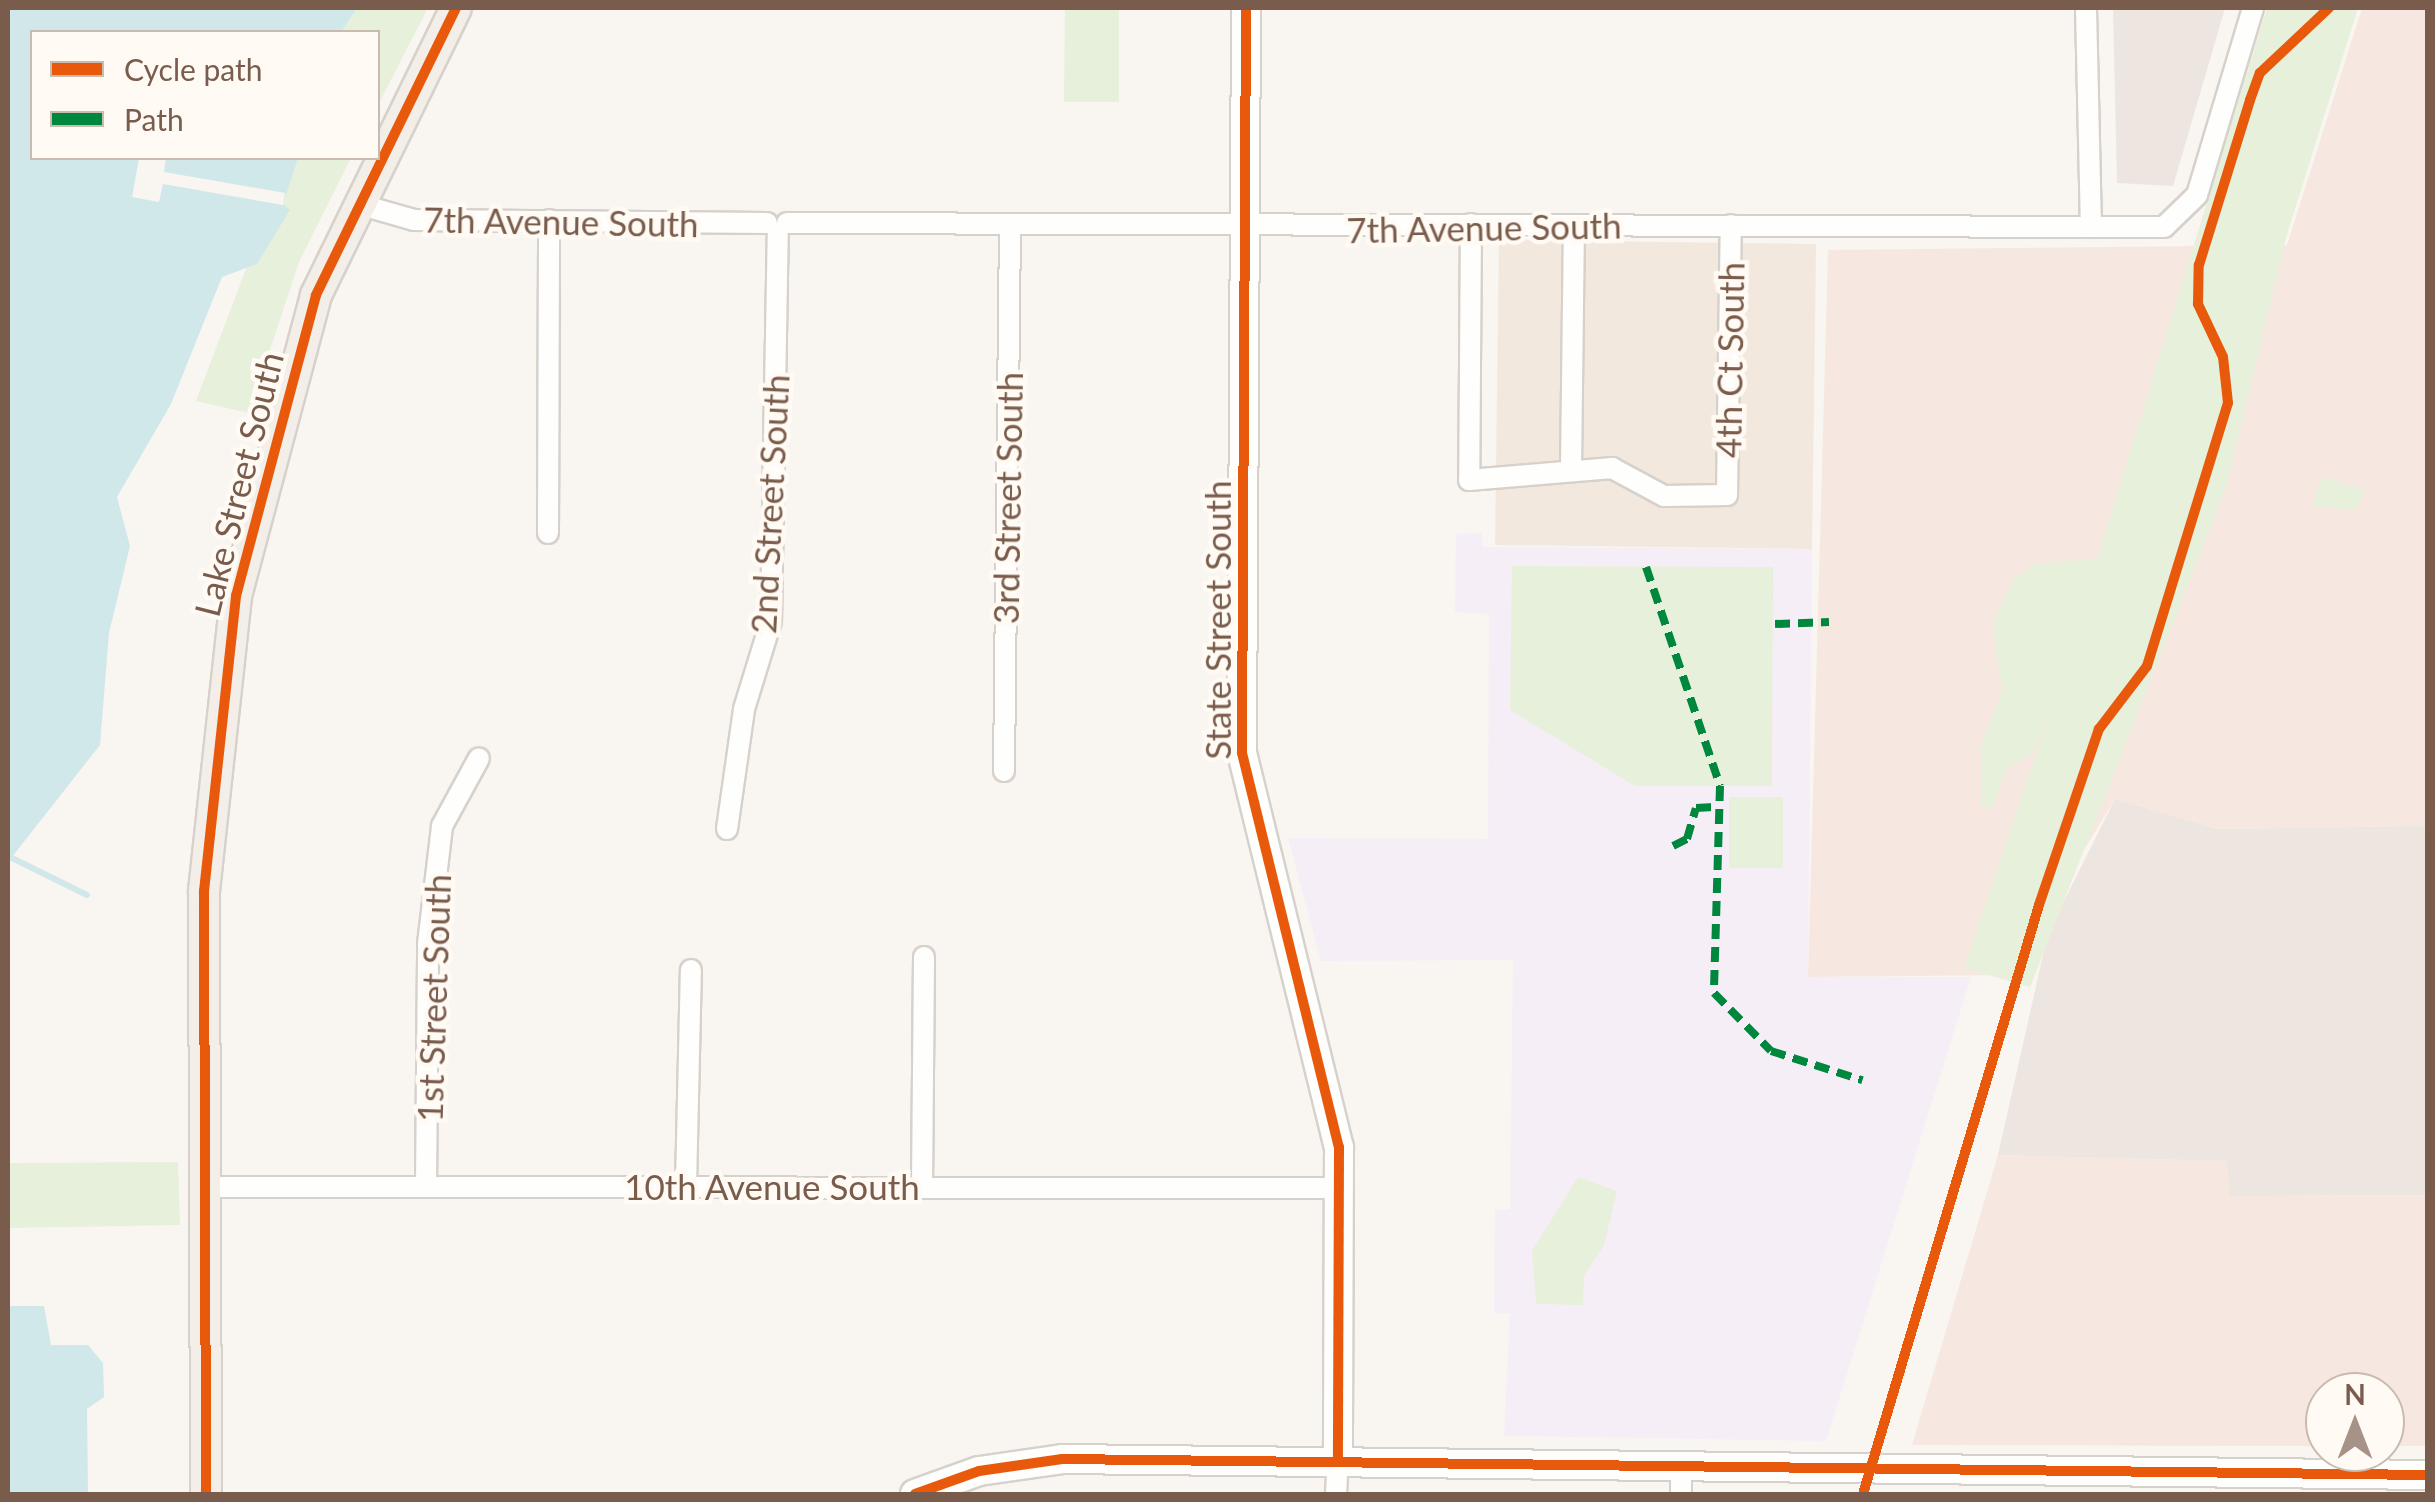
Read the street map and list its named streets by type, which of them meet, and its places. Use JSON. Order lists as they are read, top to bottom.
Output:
{
  "streets": {
    "main road": ["Lake Street South"],
    "street": [
      "7th Avenue South",
      "4th Ct South",
      "3rd Street South",
      "2nd Street South",
      "State Street South",
      "1st Street South",
      "10th Avenue South"
    ]
  },
  "crossings": [
    ["7th Avenue South", "4th Ct South"],
    ["7th Avenue South", "Lake Street South"],
    ["7th Avenue South", "3rd Street South"],
    ["7th Avenue South", "2nd Street South"],
    ["7th Avenue South", "State Street South"],
    ["Lake Street South", "10th Avenue South"],
    ["State Street South", "10th Avenue South"],
    ["1st Street South", "10th Avenue South"]
  ],
  "legend": ["Cycle path", "Path"],
  "north": "top"
}
